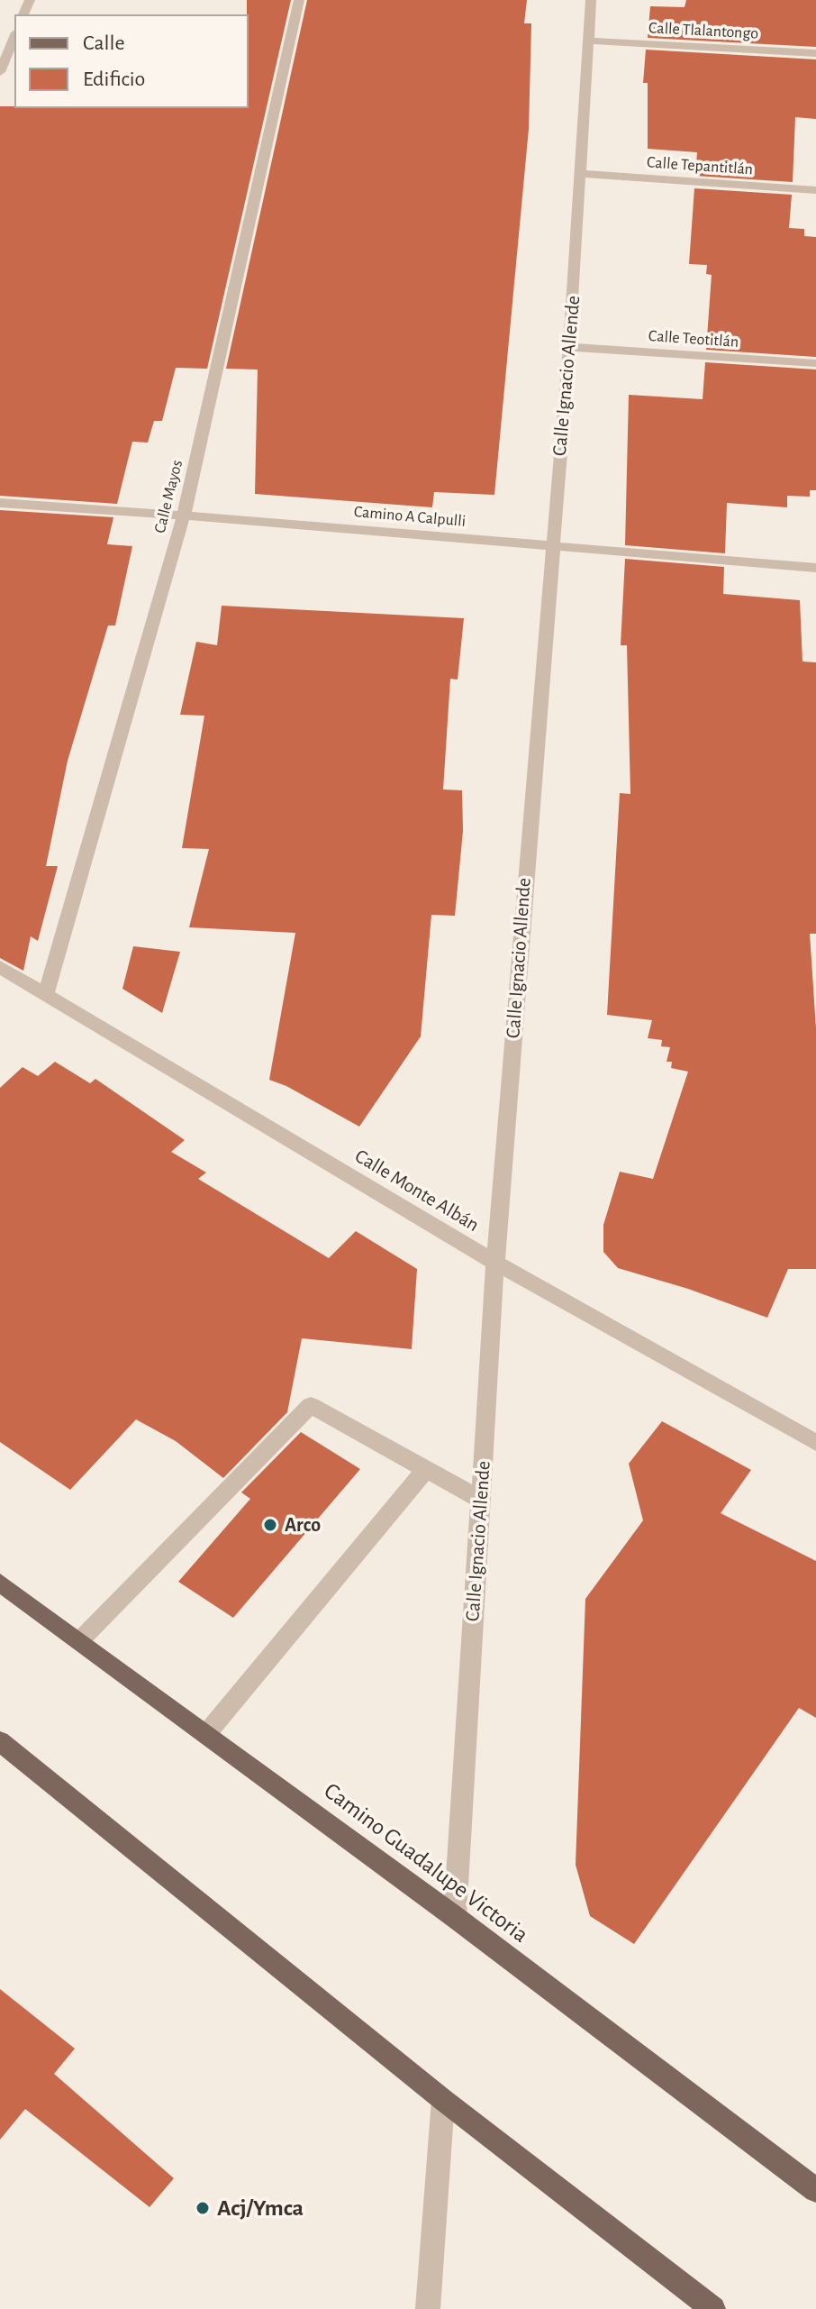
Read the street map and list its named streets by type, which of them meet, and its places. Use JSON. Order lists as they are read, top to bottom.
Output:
{
  "streets": {
    "main road": ["Camino Guadalupe Victoria"],
    "street": [
      "Calle Tlalantongo",
      "Calle Tepantitlán",
      "Calle Teotitlán",
      "Calle Ignacio Allende",
      "Calle Mayos",
      "Camino A Calpulli",
      "Calle Monte Albán"
    ]
  },
  "crossings": [
    ["Calle Tlalantongo", "Calle Ignacio Allende"],
    ["Calle Tepantitlán", "Calle Ignacio Allende"],
    ["Calle Teotitlán", "Calle Ignacio Allende"],
    ["Calle Ignacio Allende", "Camino A Calpulli"],
    ["Calle Ignacio Allende", "Calle Monte Albán"],
    ["Calle Ignacio Allende", "Camino Guadalupe Victoria"],
    ["Calle Mayos", "Camino A Calpulli"],
    ["Calle Mayos", "Calle Monte Albán"]
  ],
  "places": ["Arco", "Acj/Ymca"],
  "legend": ["Calle", "Edificio"]
}
